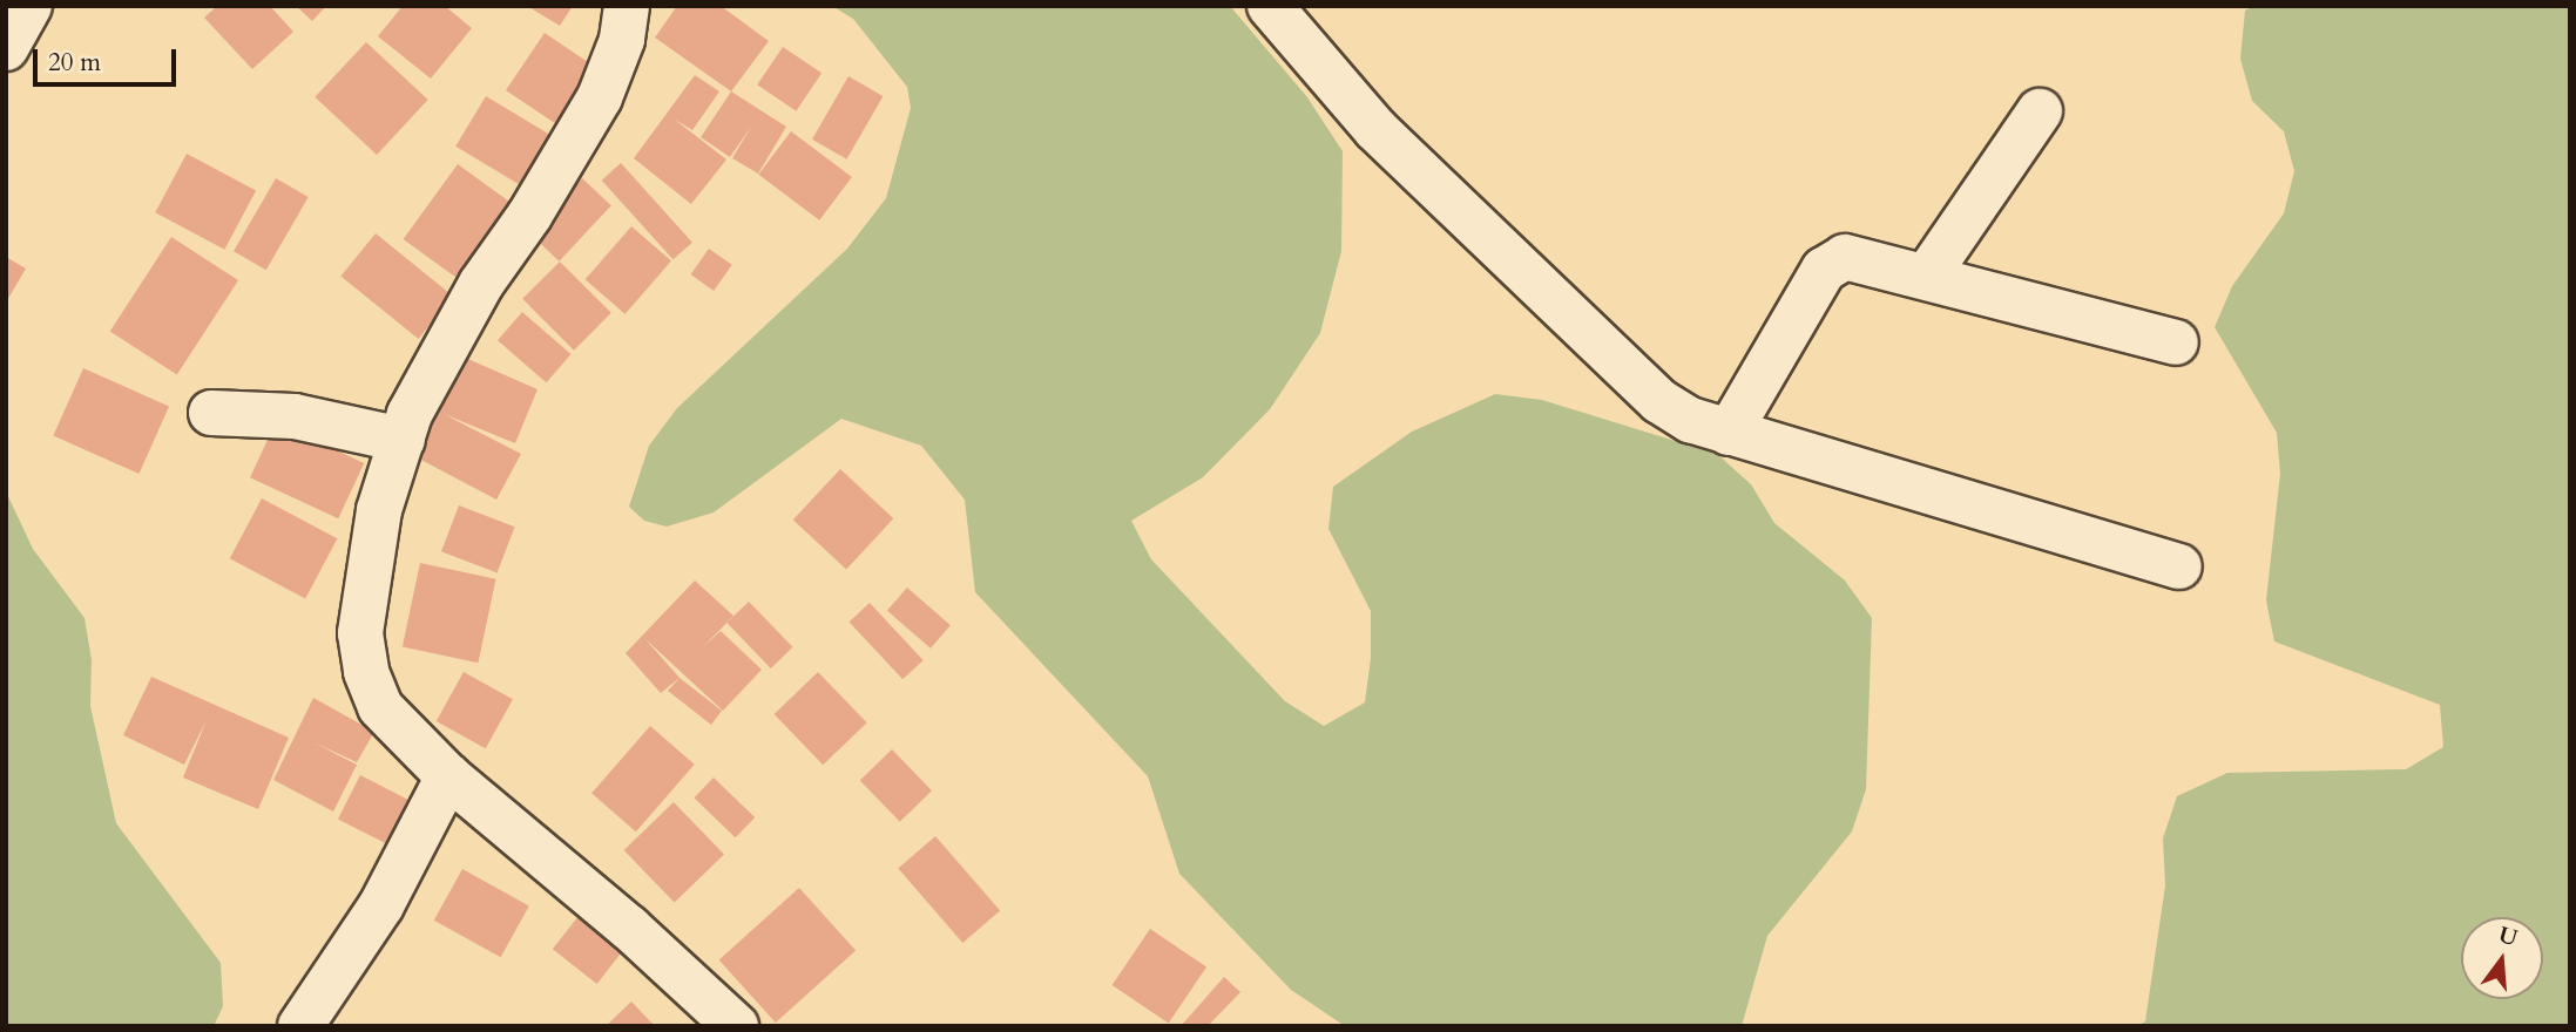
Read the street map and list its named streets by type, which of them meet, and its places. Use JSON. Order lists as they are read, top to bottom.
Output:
{
  "scale_bar": "20 m",
  "north": "top"
}
